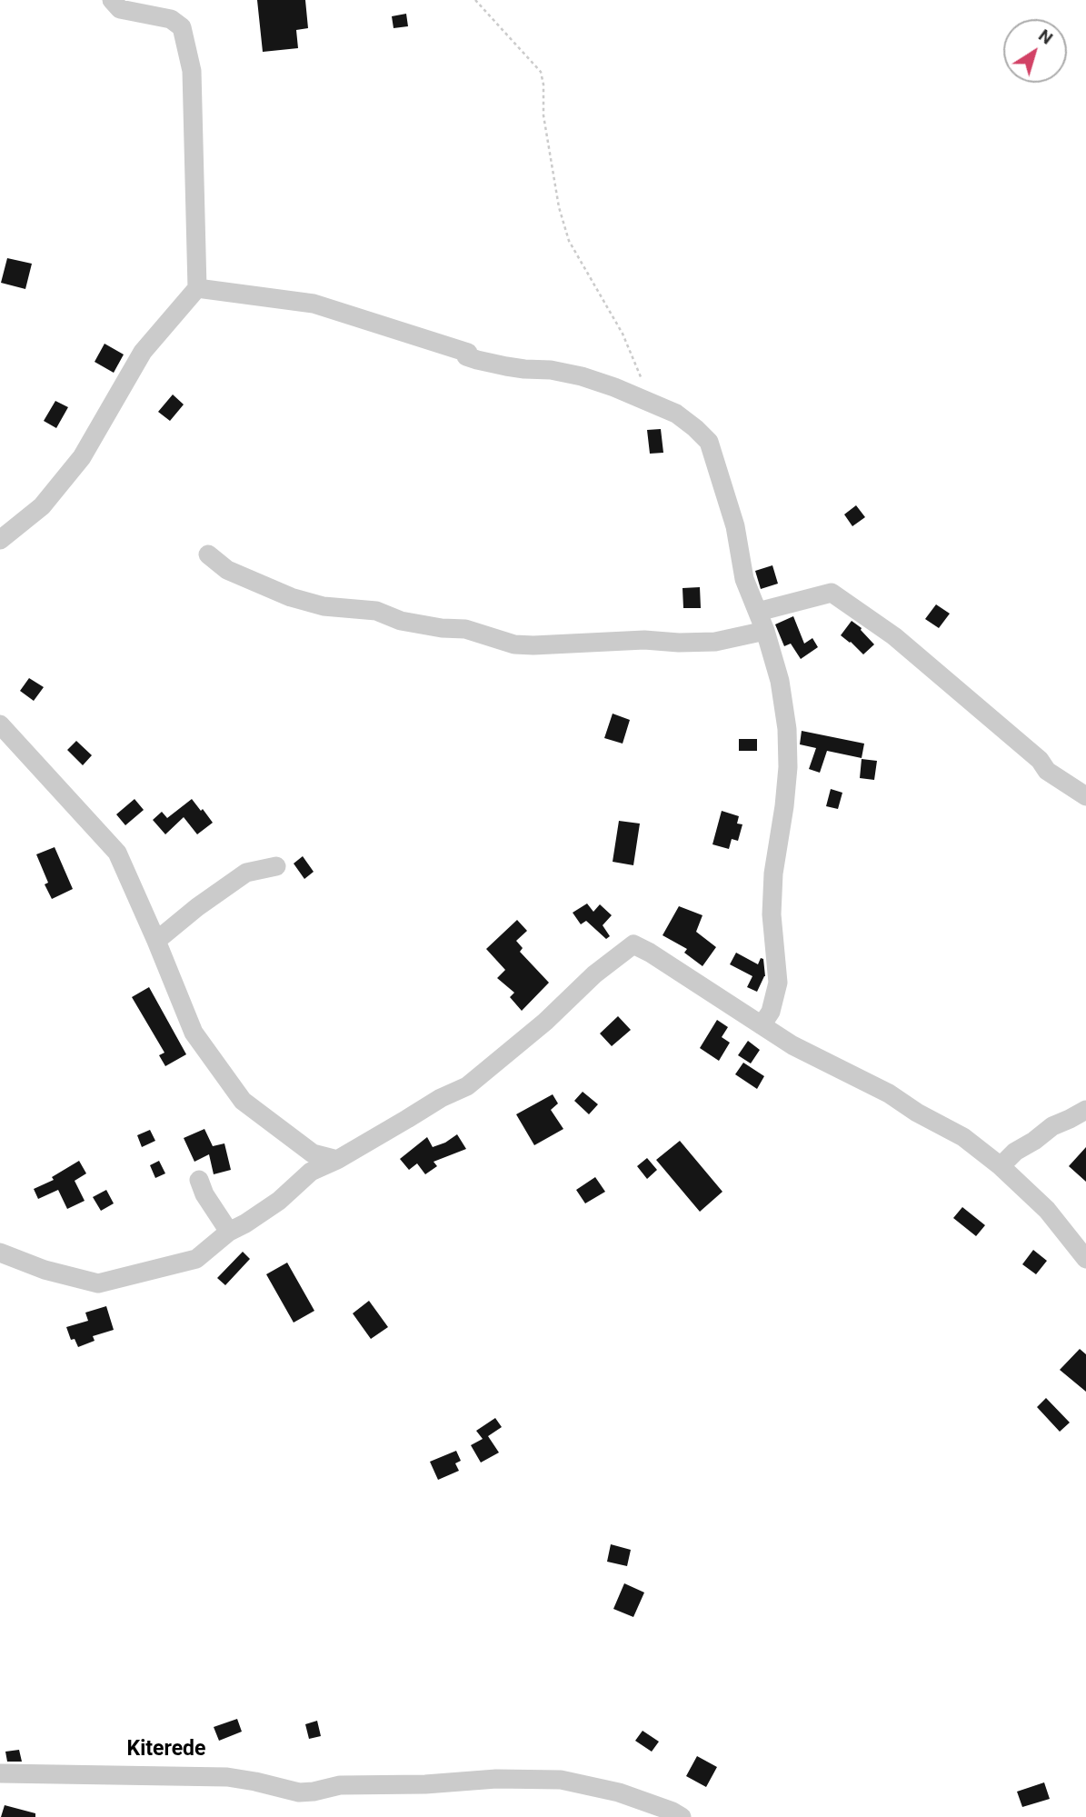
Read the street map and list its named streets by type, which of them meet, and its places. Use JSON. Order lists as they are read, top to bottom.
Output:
{
  "districts": ["Kiterede"],
  "north": "top right"
}
